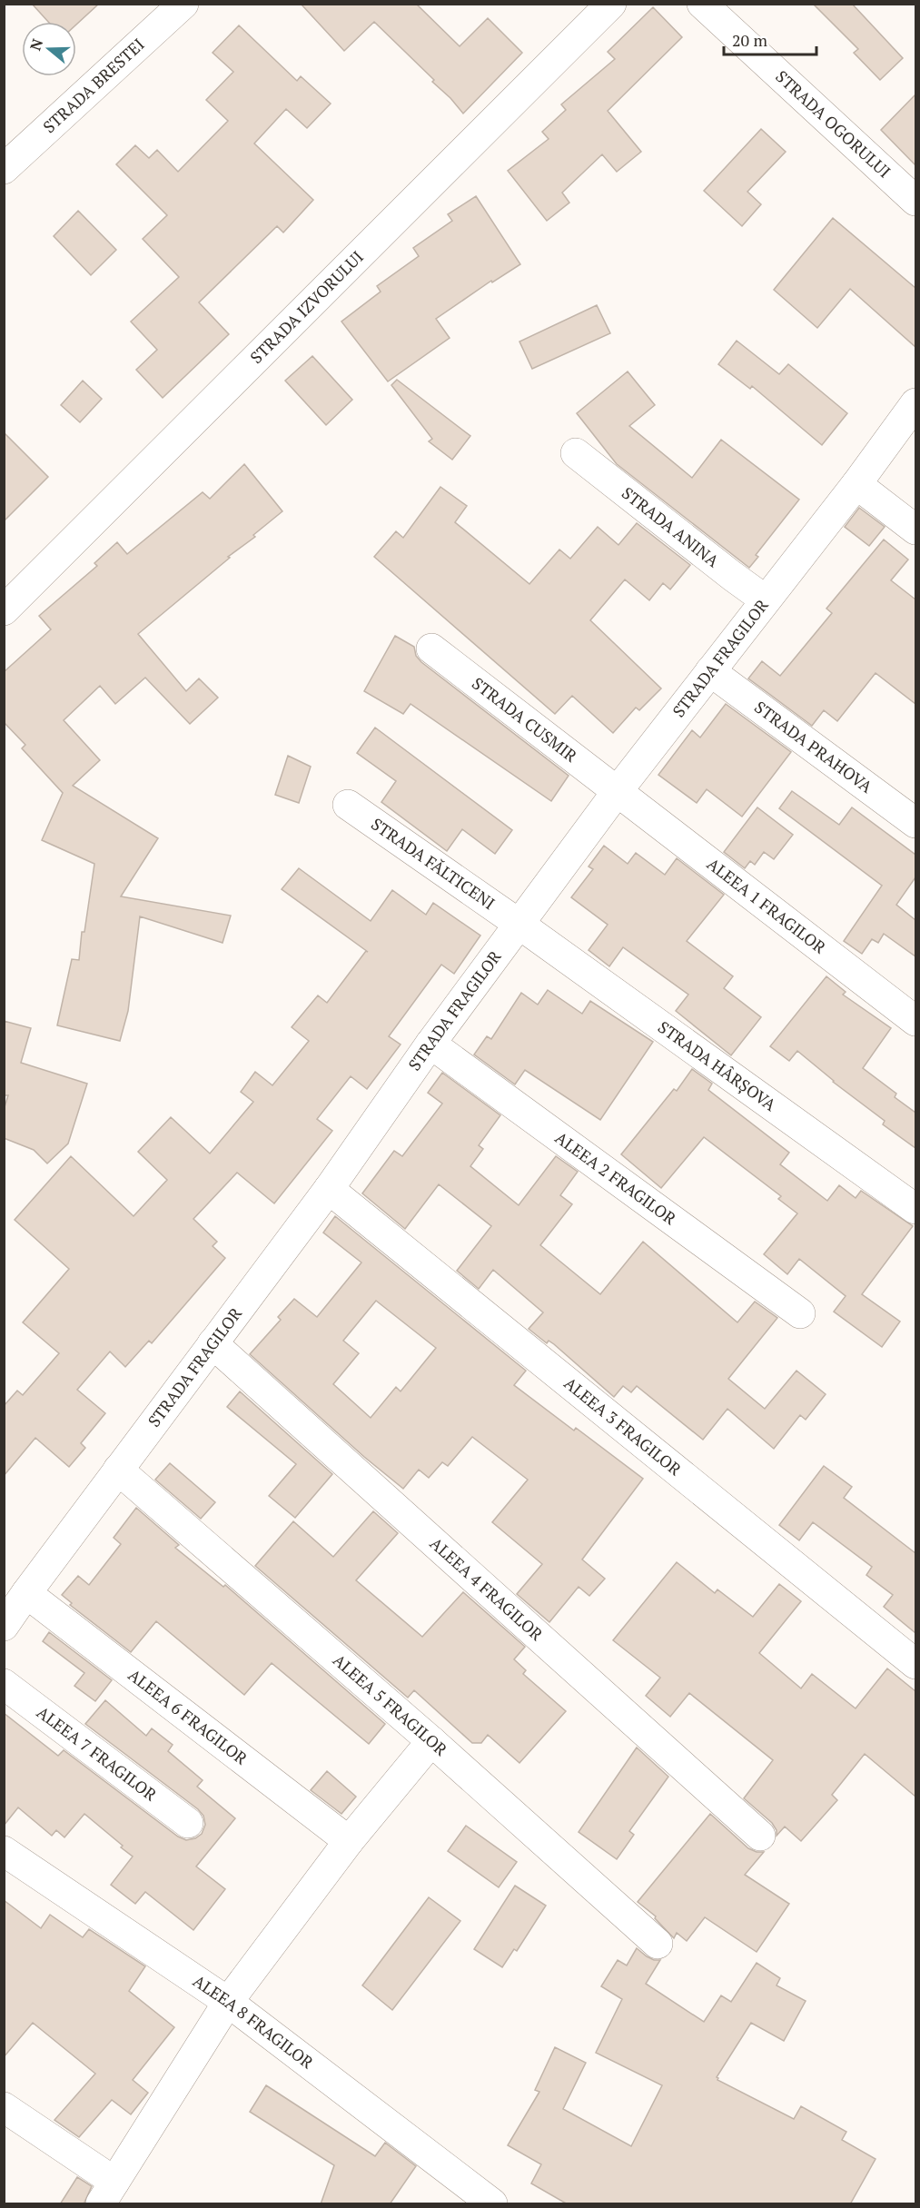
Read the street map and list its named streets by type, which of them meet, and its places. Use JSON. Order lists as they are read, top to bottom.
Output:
{
  "streets": {
    "street": [
      "STRADA BRESTEI",
      "STRADA OGORULUI",
      "STRADA IZVORULUI",
      "STRADA ANINA",
      "STRADA FRAGILOR",
      "STRADA CUSMIR",
      "STRADA PRAHOVA",
      "STRADA FĂLTICENI",
      "ALEEA 1 FRAGILOR",
      "STRADA HÂRȘOVA",
      "ALEEA 2 FRAGILOR",
      "ALEEA 3 FRAGILOR",
      "ALEEA 4 FRAGILOR",
      "ALEEA 5 FRAGILOR",
      "ALEEA 6 FRAGILOR",
      "ALEEA 7 FRAGILOR",
      "ALEEA 8 FRAGILOR"
    ]
  },
  "crossings": [
    ["STRADA ANINA", "STRADA FRAGILOR"],
    ["STRADA FRAGILOR", "STRADA CUSMIR"],
    ["STRADA FRAGILOR", "STRADA PRAHOVA"],
    ["STRADA FRAGILOR", "STRADA FĂLTICENI"],
    ["STRADA FRAGILOR", "ALEEA 1 FRAGILOR"],
    ["STRADA FRAGILOR", "STRADA HÂRȘOVA"],
    ["STRADA FRAGILOR", "ALEEA 2 FRAGILOR"],
    ["STRADA FRAGILOR", "ALEEA 3 FRAGILOR"],
    ["STRADA FRAGILOR", "ALEEA 4 FRAGILOR"],
    ["STRADA FRAGILOR", "ALEEA 5 FRAGILOR"],
    ["STRADA FRAGILOR", "ALEEA 6 FRAGILOR"],
    ["STRADA CUSMIR", "ALEEA 1 FRAGILOR"],
    ["STRADA FĂLTICENI", "STRADA HÂRȘOVA"]
  ],
  "scale_bar": "20 m",
  "north": "left"
}
